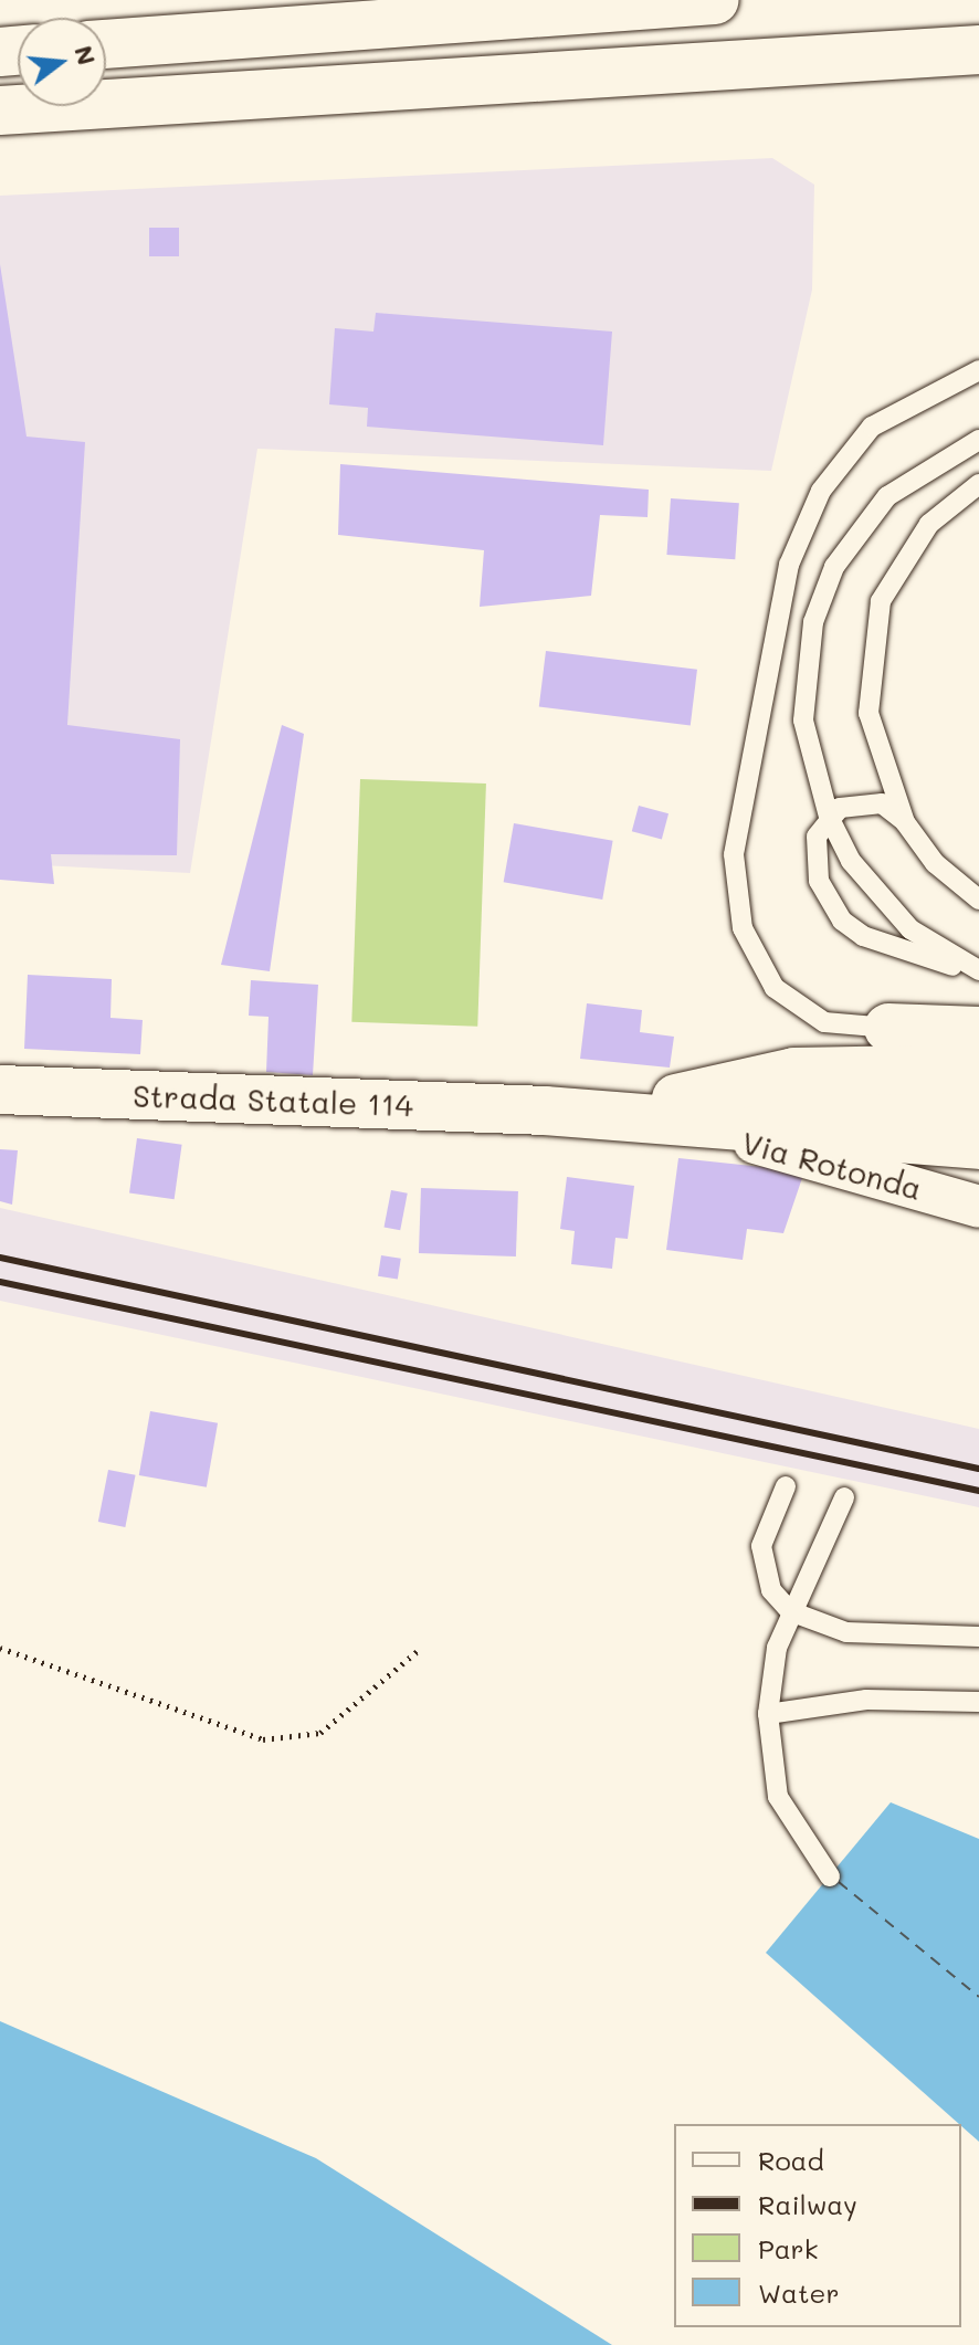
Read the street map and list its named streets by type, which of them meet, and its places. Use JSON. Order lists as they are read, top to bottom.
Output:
{
  "streets": {
    "main road": ["Strada Statale 114"],
    "street": ["Via Rotonda"]
  },
  "crossings": [
    ["Strada Statale 114", "Via Rotonda"]
  ],
  "legend": [
    "Road",
    "Railway",
    "Park",
    "Water"
  ],
  "north": "right"
}
